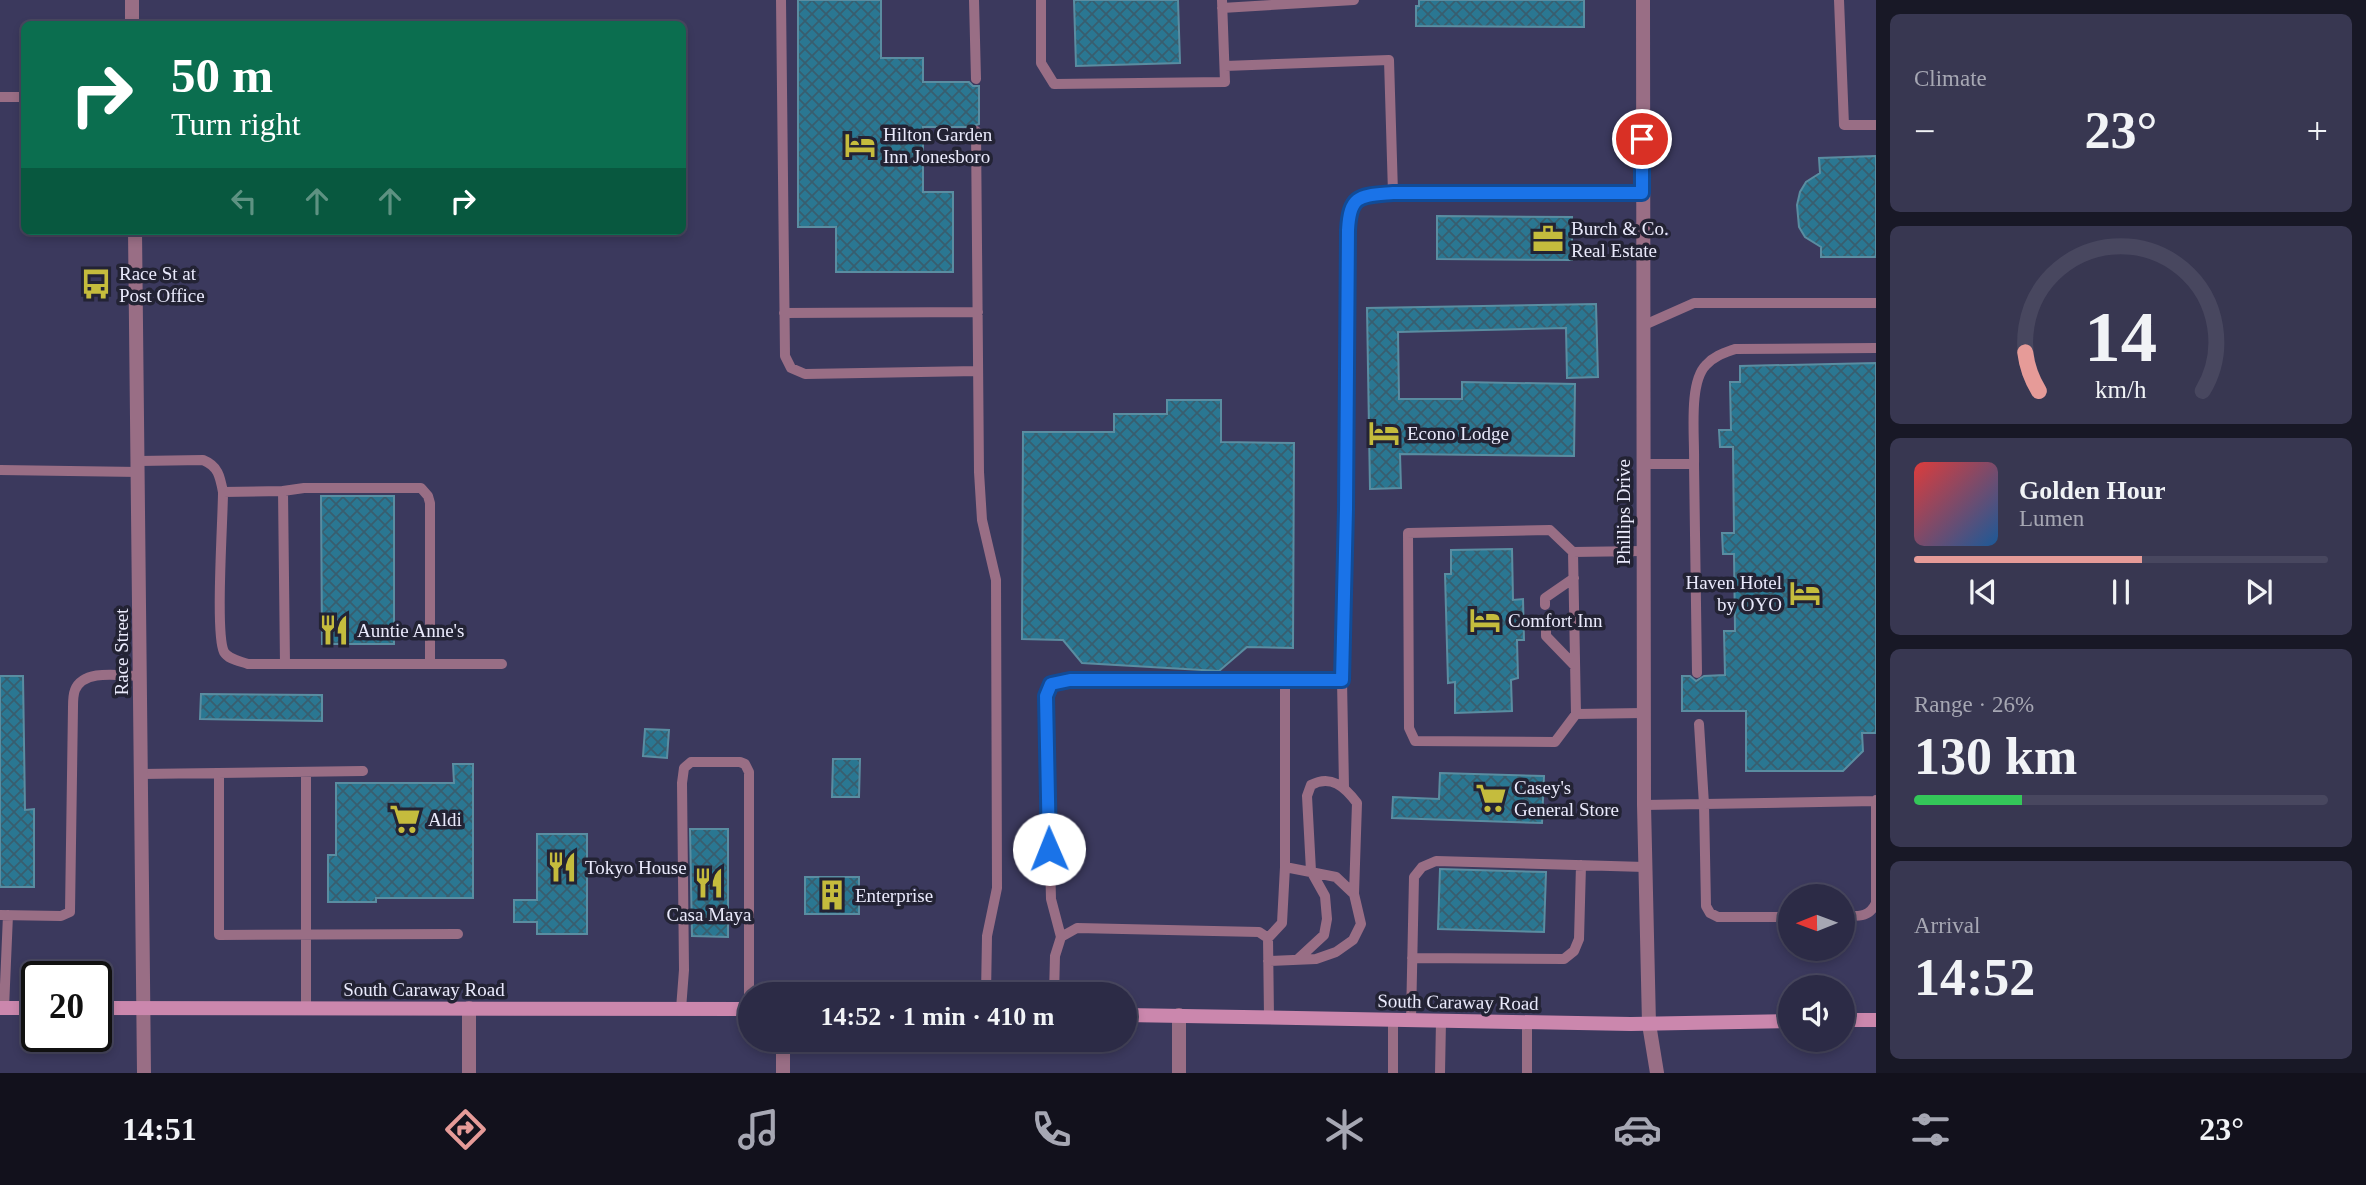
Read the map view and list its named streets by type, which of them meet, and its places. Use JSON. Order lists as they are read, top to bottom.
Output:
{
  "streets": {
    "main road": ["South Caraway Road"],
    "street": ["Phillips Drive", "Race Street"]
  },
  "crossings": [
    ["Phillips Drive", "South Caraway Road"],
    ["Race Street", "South Caraway Road"]
  ],
  "places": {
    "hotel": [
      "Hilton Garden Inn Jonesboro",
      "Econo Lodge",
      "Haven Hotel by OYO",
      "Comfort Inn"
    ],
    "office": ["Burch & Co. Real Estate"],
    "bus stop": ["Race St at Post Office"],
    "restaurant": ["Auntie Anne's", "Tokyo House", "Casa Maya"],
    "supermarket": ["Casey's General Store", "Aldi"],
    "building": ["Enterprise"]
  },
  "north": "left",
  "page": {
    "tile": [
      "Climate",
      ["Range · 26%", "130 km"],
      ["Arrival", "14:52"]
    ],
    "turn": ["50 m", "Turn right"],
    "heat": ["−", "23°", "+"],
    "song": ["Golden Hour", "Lumen"],
    "limit": "20",
    "trip": "14:52 · 1 min · 410 m",
    "tabs": ["14:51", "23°"],
    "gauge": ["14", "km/h"]
  }
}
